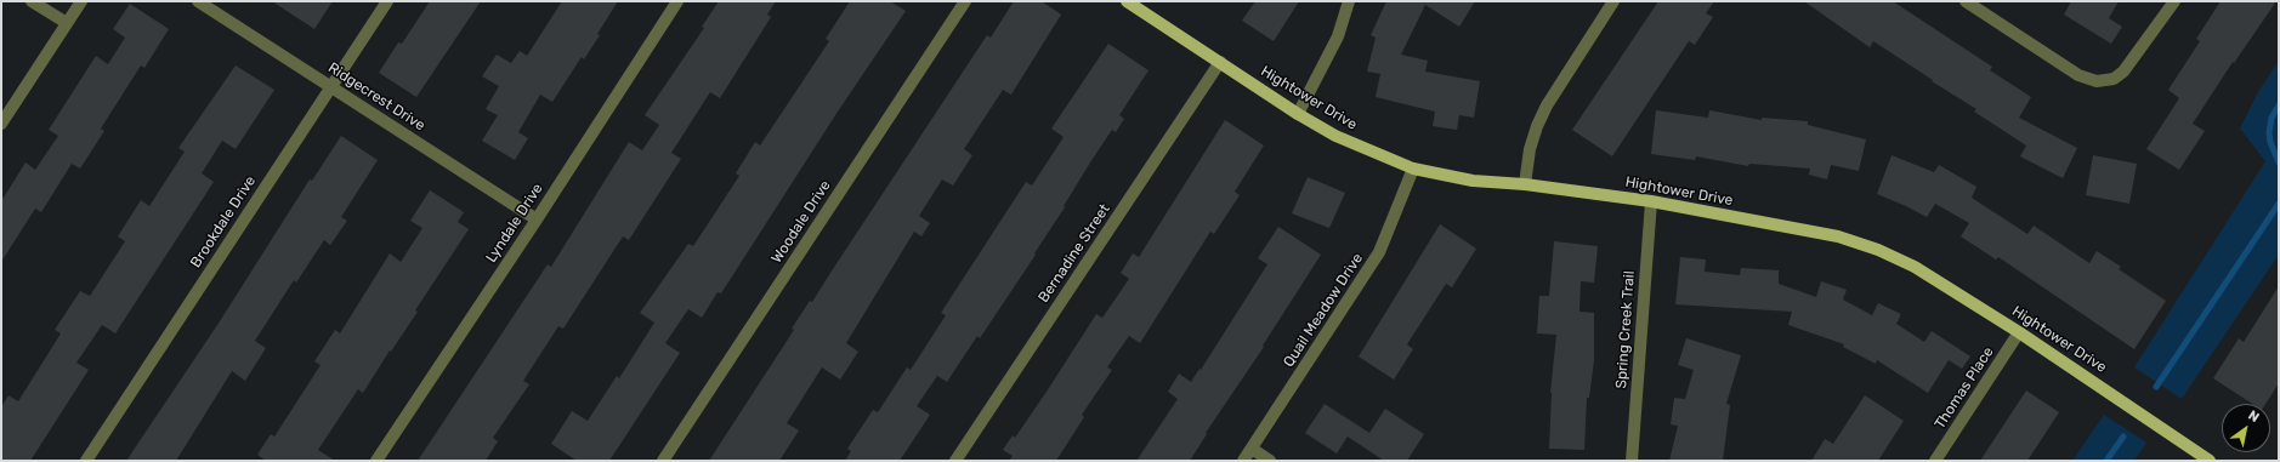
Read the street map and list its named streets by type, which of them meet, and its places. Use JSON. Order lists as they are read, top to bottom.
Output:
{
  "streets": {
    "main road": ["Hightower Drive"],
    "street": [
      "Ridgecrest Drive",
      "Brookdale Drive",
      "Woodale Drive",
      "Lyndale Drive",
      "Bernadine Street",
      "Quail Meadow Drive",
      "Spring Creek Trail",
      "Thomas Place"
    ]
  },
  "crossings": [
    ["Ridgecrest Drive", "Brookdale Drive"],
    ["Ridgecrest Drive", "Lyndale Drive"],
    ["Hightower Drive", "Bernadine Street"],
    ["Hightower Drive", "Quail Meadow Drive"],
    ["Hightower Drive", "Spring Creek Trail"],
    ["Hightower Drive", "Thomas Place"]
  ],
  "north": "top right"
}
